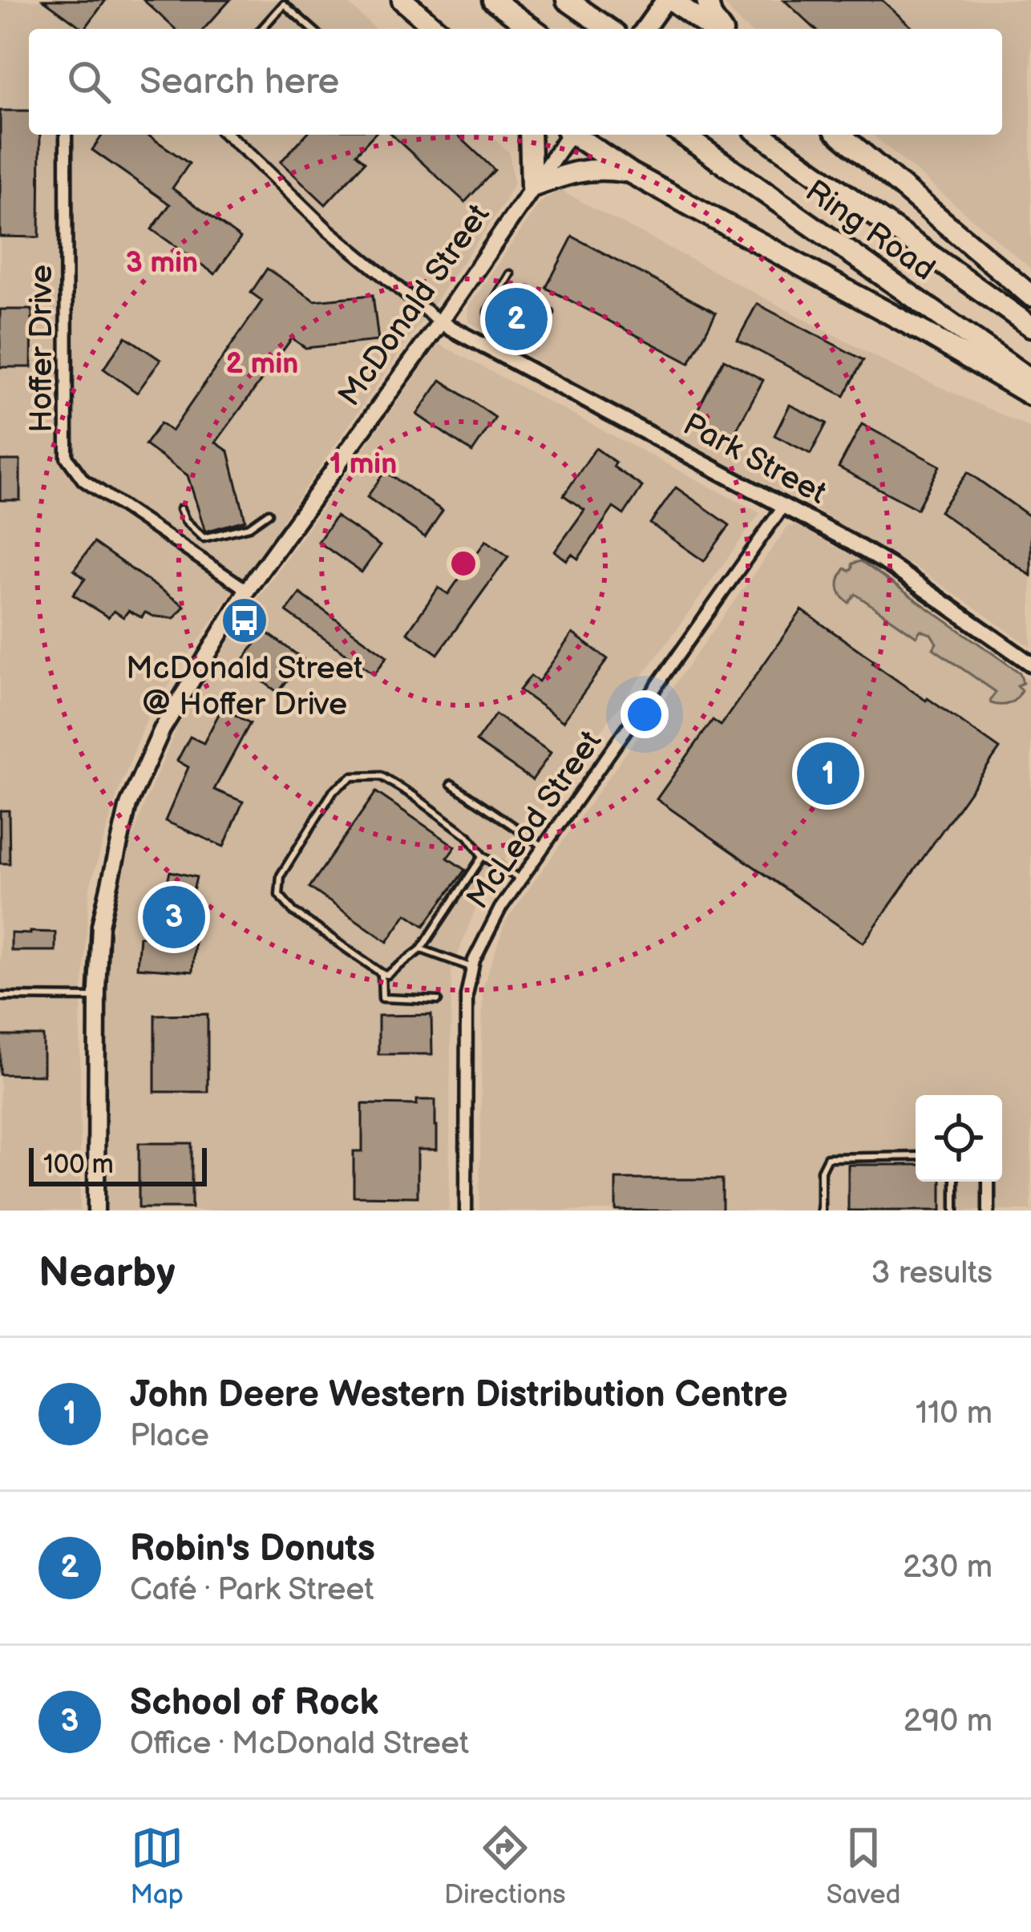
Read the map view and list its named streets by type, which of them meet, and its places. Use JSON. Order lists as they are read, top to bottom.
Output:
{
  "streets": {
    "highway": ["Ring Road"],
    "main road": ["McDonald Street"],
    "street": ["Hoffer Drive", "Park Street", "McLeod Street"]
  },
  "crossings": [
    ["McDonald Street", "Hoffer Drive"],
    ["McDonald Street", "Park Street"],
    ["Park Street", "McLeod Street"]
  ],
  "places": {
    "bus stop": ["McDonald Street @ Hoffer Drive"]
  },
  "scale_bar": "100 m",
  "page": {
    "search": "Search here",
    "pins": ["2", "1", "3"],
    "scale": "100 m",
    "heading": ["Nearby", "3 results"],
    "list": [
      {
        "mark": "1",
        "name": "John Deere Western Distribution Centre",
        "note": "Place",
        "value": "110 m"
      },
      {
        "mark": "2",
        "name": "Robin's Donuts",
        "note": "Café · Park Street",
        "value": "230 m"
      },
      {
        "mark": "3",
        "name": "School of Rock",
        "note": "Office · McDonald Street",
        "value": "290 m"
      }
    ],
    "nav": ["Map", "Directions", "Saved"]
  },
  "rings": ["3 min", "2 min", "1 min"]
}
